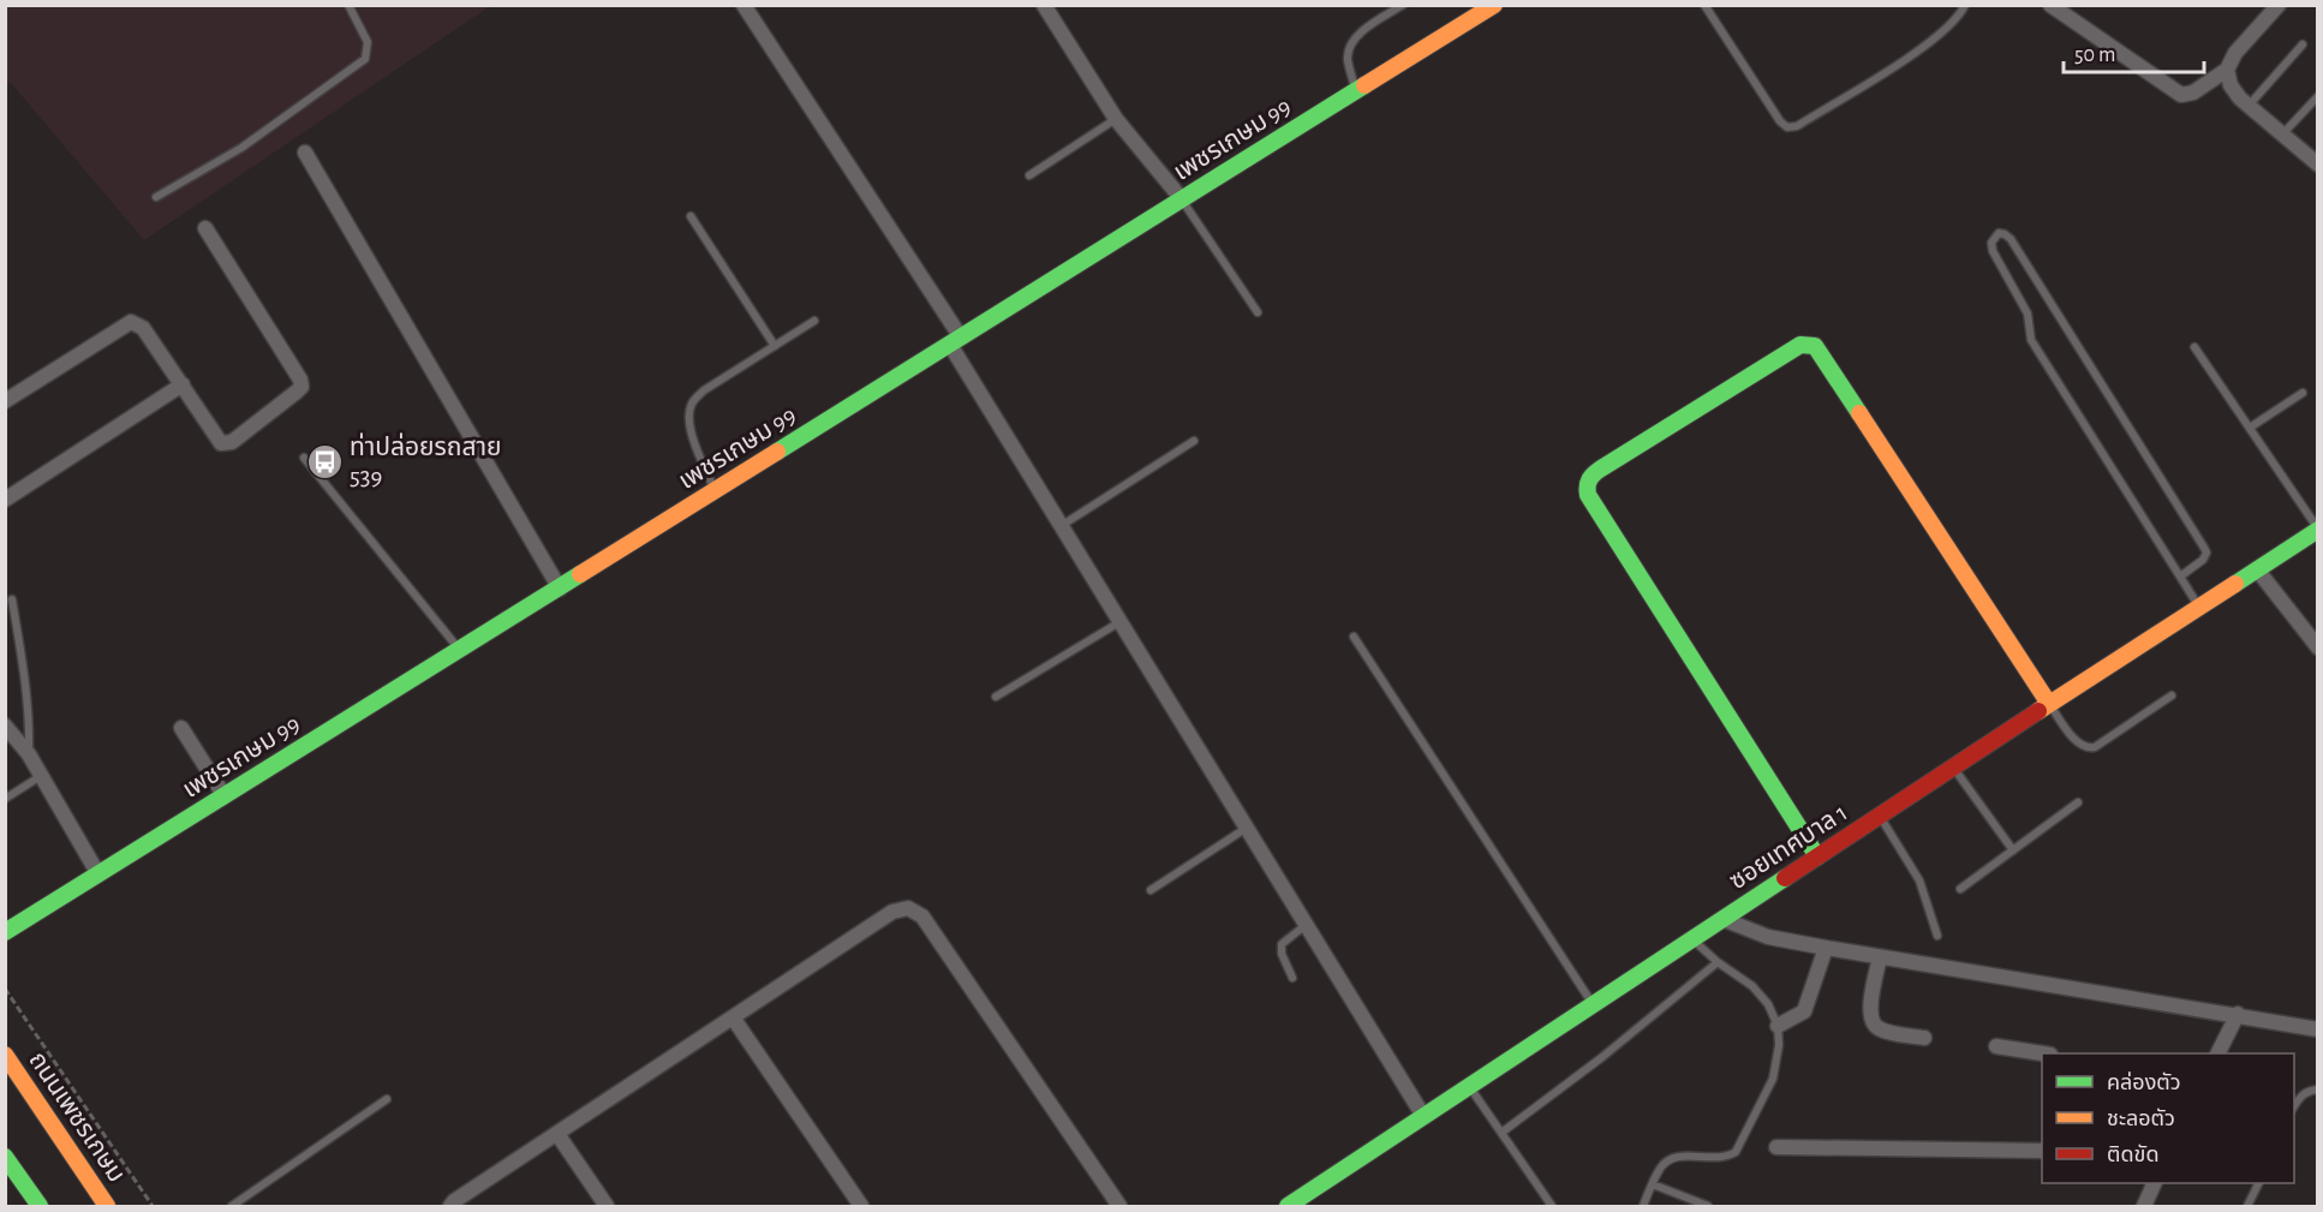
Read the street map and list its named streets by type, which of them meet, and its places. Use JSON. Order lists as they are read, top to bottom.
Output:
{
  "streets": {
    "street": ["เพชรเกษม 99", "ซอยเทศบาล 1", "ถนนเพชรเกษม"]
  },
  "places": {
    "bus stop": ["ท่าปล่อยรถสาย 539"]
  },
  "legend": ["คล่องตัว", "ชะลอตัว", "ติดขัด"],
  "scale_bar": "50 m"
}
